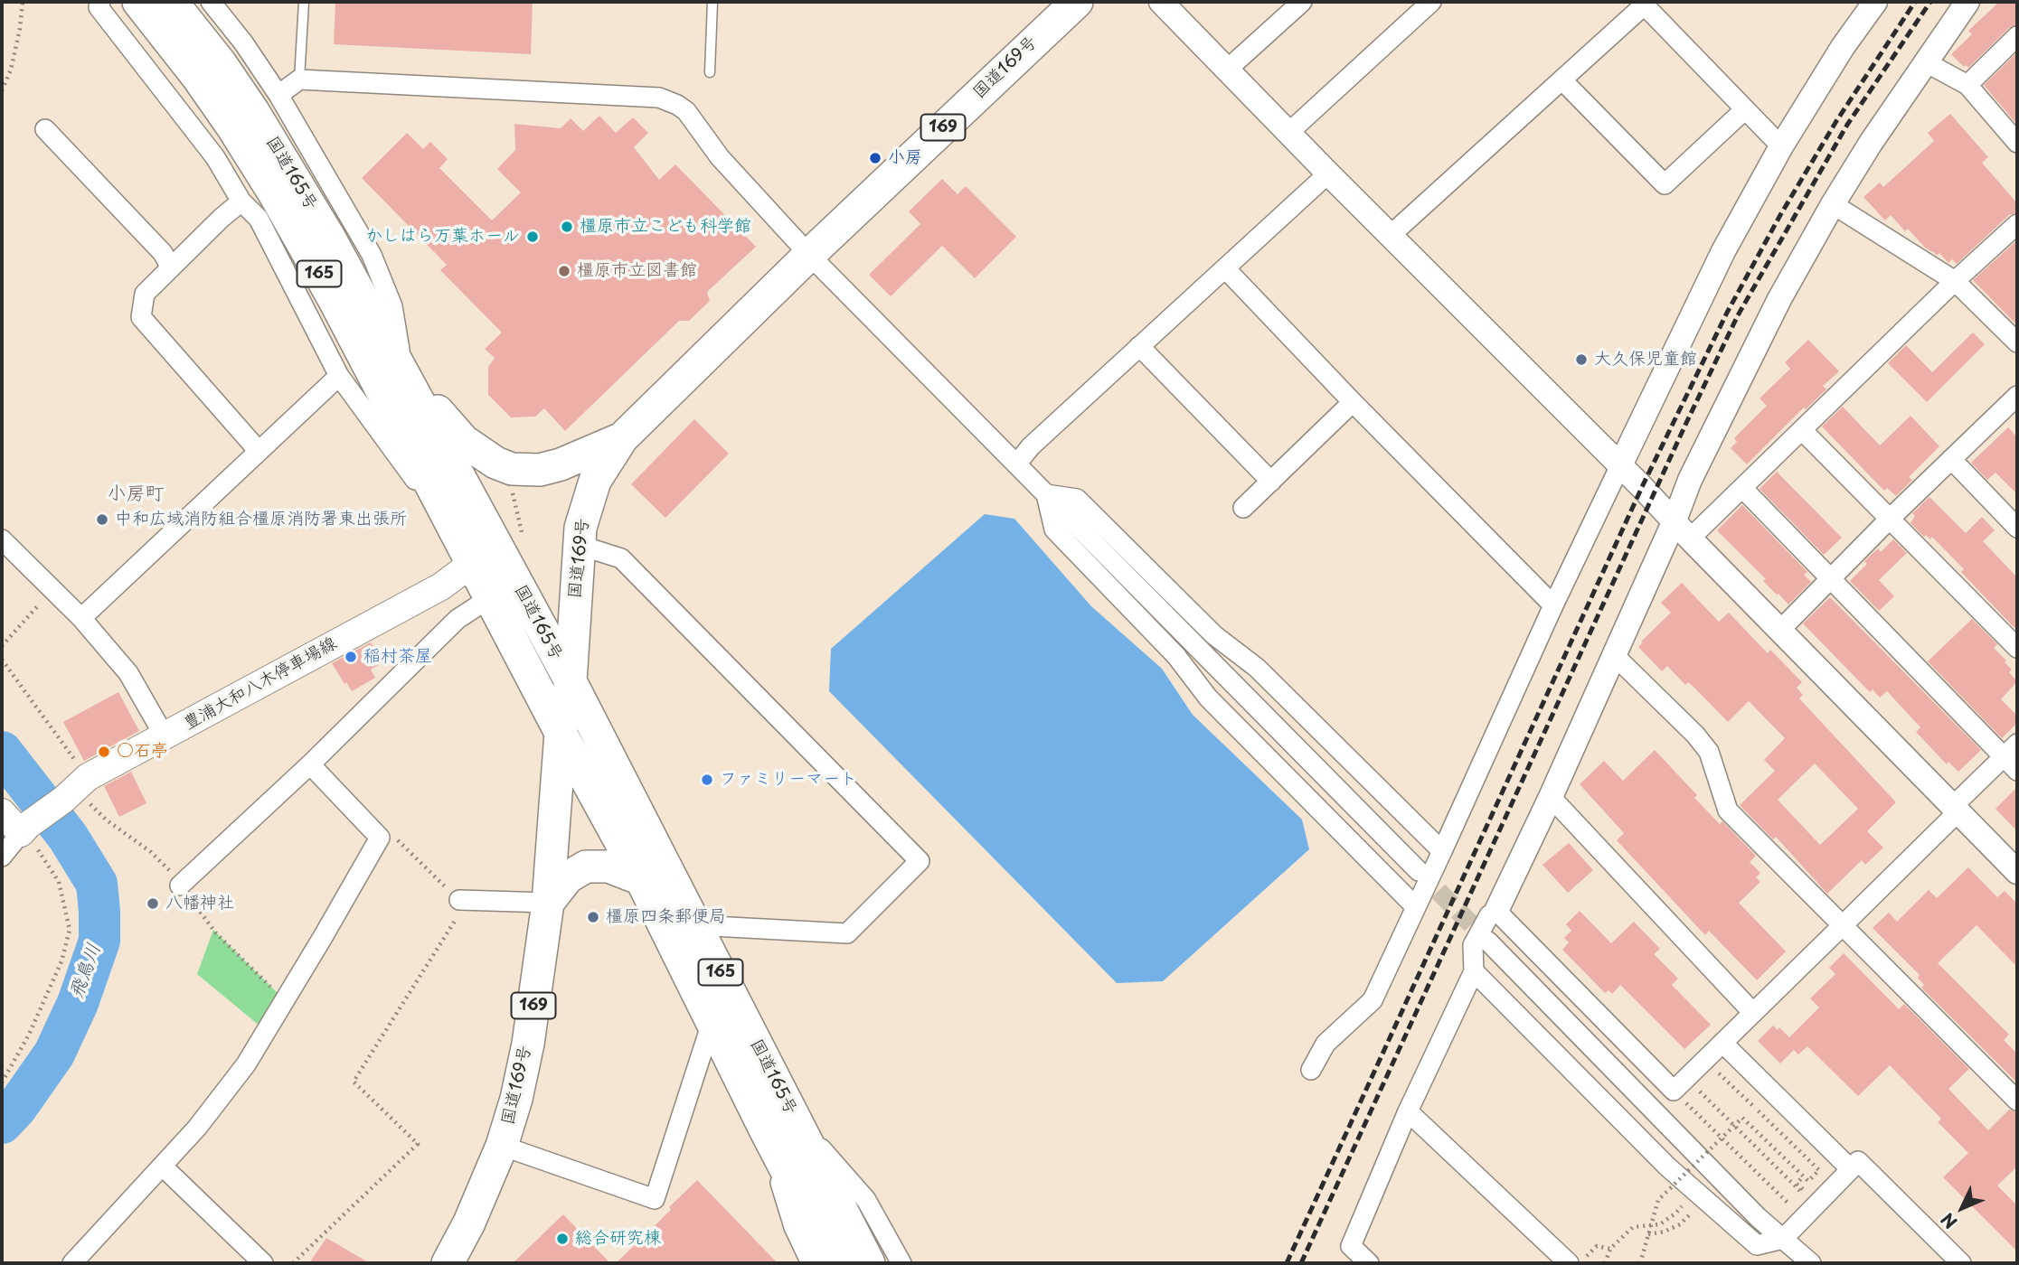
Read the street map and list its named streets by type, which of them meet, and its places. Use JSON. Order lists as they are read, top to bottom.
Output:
{
  "streets": {
    "highway": [
      "国道169号",
      "169",
      "国道165号",
      "165"
    ],
    "main road": ["豊浦大和八木停車場線"]
  },
  "crossings": [
    ["国道169号", "国道165号"],
    ["国道165号", "豊浦大和八木停車場線"]
  ],
  "districts": ["小房町"],
  "water": ["飛鳥川"],
  "places": [
    "小房",
    "橿原市立こども科学館",
    "かしはら万葉ホール",
    "橿原市立図書館",
    "大久保児童館",
    "中和広域消防組合橿原消防署東出張所",
    "稲村茶屋",
    "○石亭",
    "ファミリーマート",
    "八幡神社",
    "橿原四条郵便局",
    "総合研究棟"
  ],
  "north": "bottom left"
}
